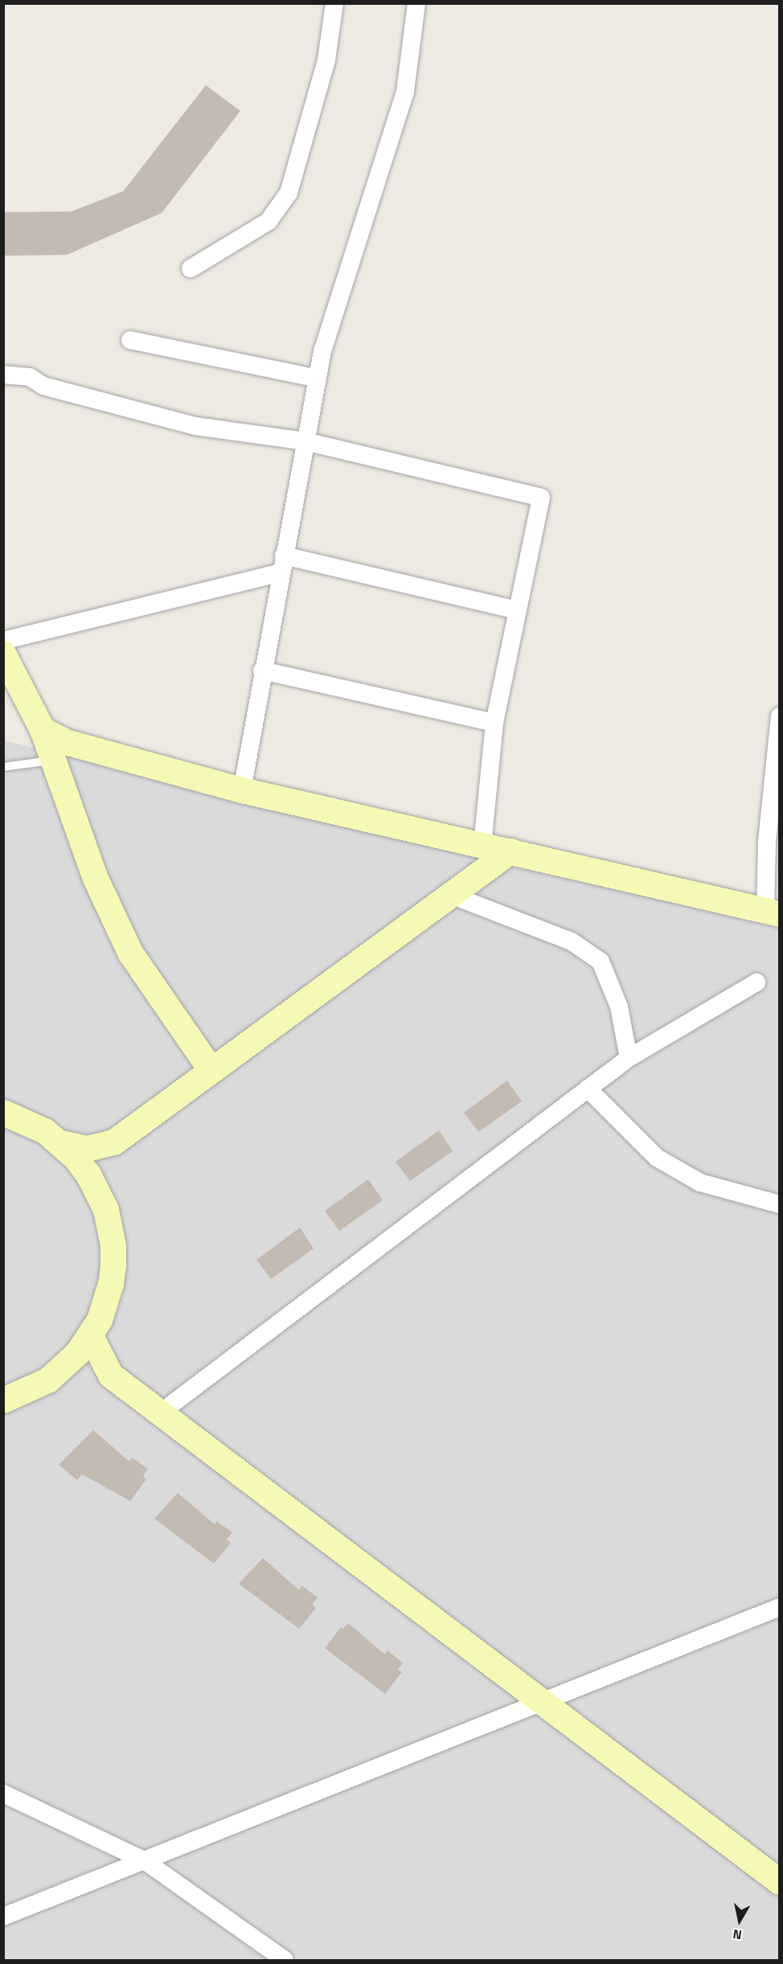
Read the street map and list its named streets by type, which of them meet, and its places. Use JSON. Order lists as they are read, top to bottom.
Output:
{
  "north": "bottom"
}
